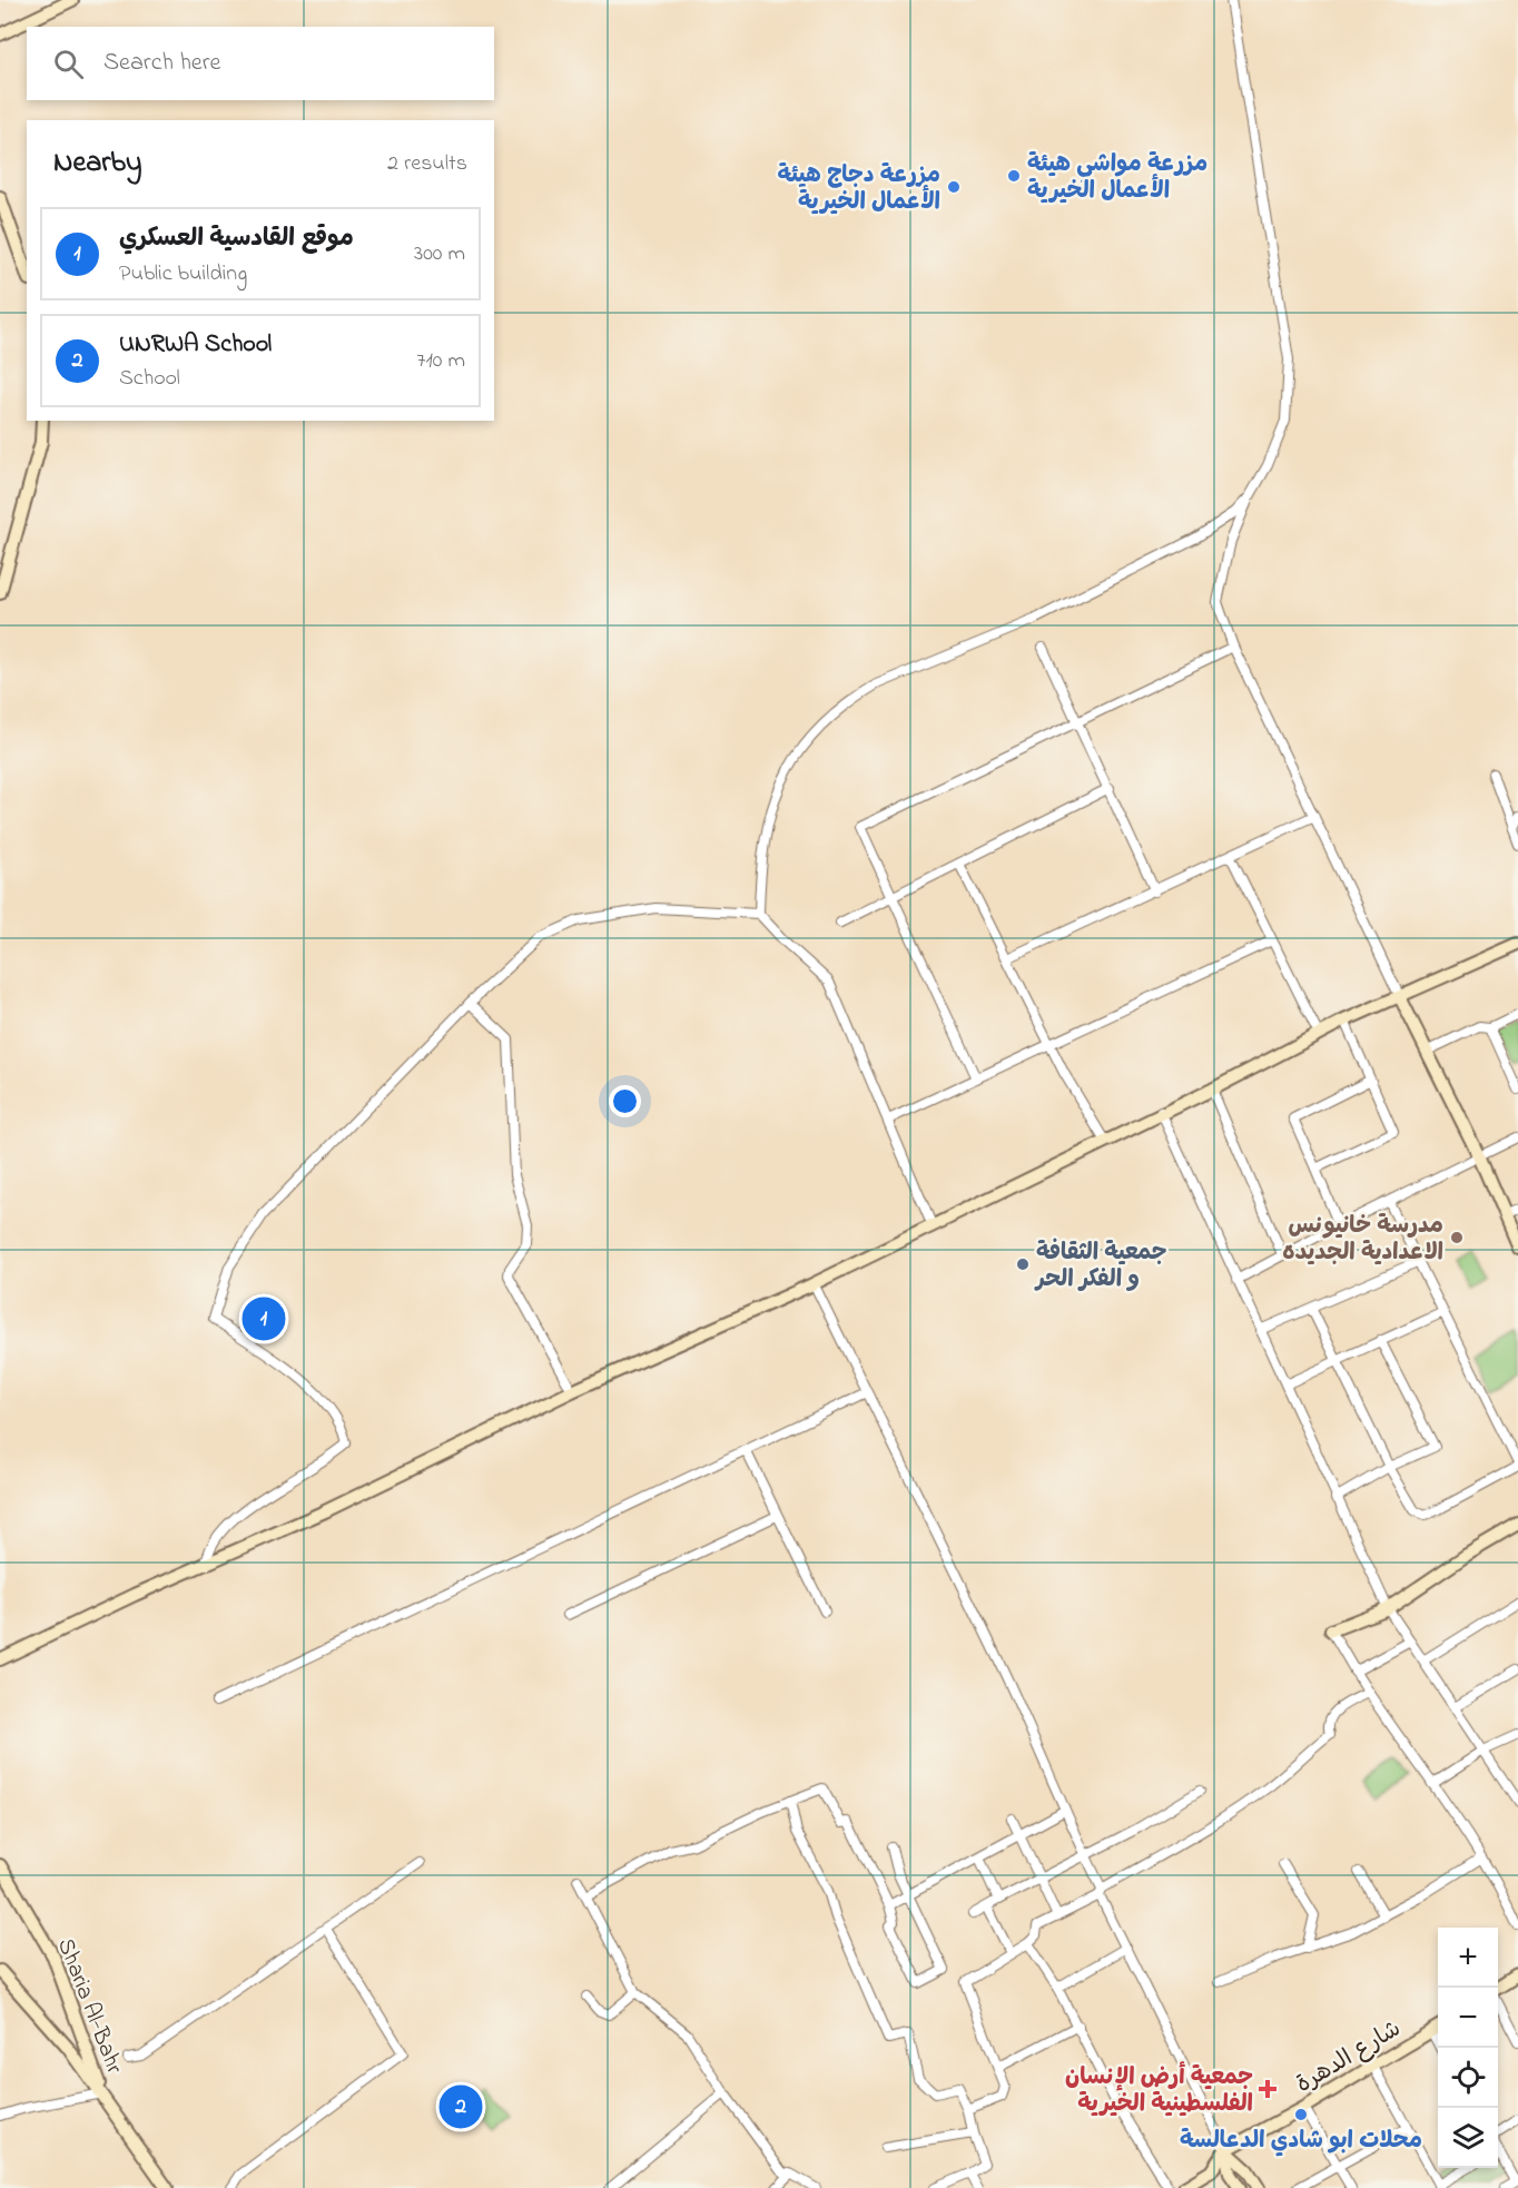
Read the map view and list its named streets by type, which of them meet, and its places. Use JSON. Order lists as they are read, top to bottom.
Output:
{
  "streets": {
    "street": ["Sharia Al-Bahr", "شارع الدهرة"]
  },
  "places": {
    "other": [
      "مزرعة مواشي هيئة الأعمال الخيرية",
      "مزرعة دجاج هيئة الأعمال الخيرية",
      "مدرسة خانيونس الاعدادية الجديده",
      "جمعية الثقافة و الفكر الحر",
      "محلات ابو شادي الدعالسة"
    ],
    "health": ["جمعية أرض الإنسان الفلسطينية الخيرية"]
  },
  "page": {
    "search": "Search here",
    "heading": ["Nearby", "2 results"],
    "list": [
      {
        "mark": "1",
        "name": "موقع القادسية العسكري",
        "note": "Public building",
        "value": "300 m"
      },
      {
        "mark": "2",
        "name": "UNRWA School",
        "note": "School",
        "value": "710 m"
      }
    ],
    "pins": ["1", "2"],
    "map_buttons": ["+", "−"]
  }
}
